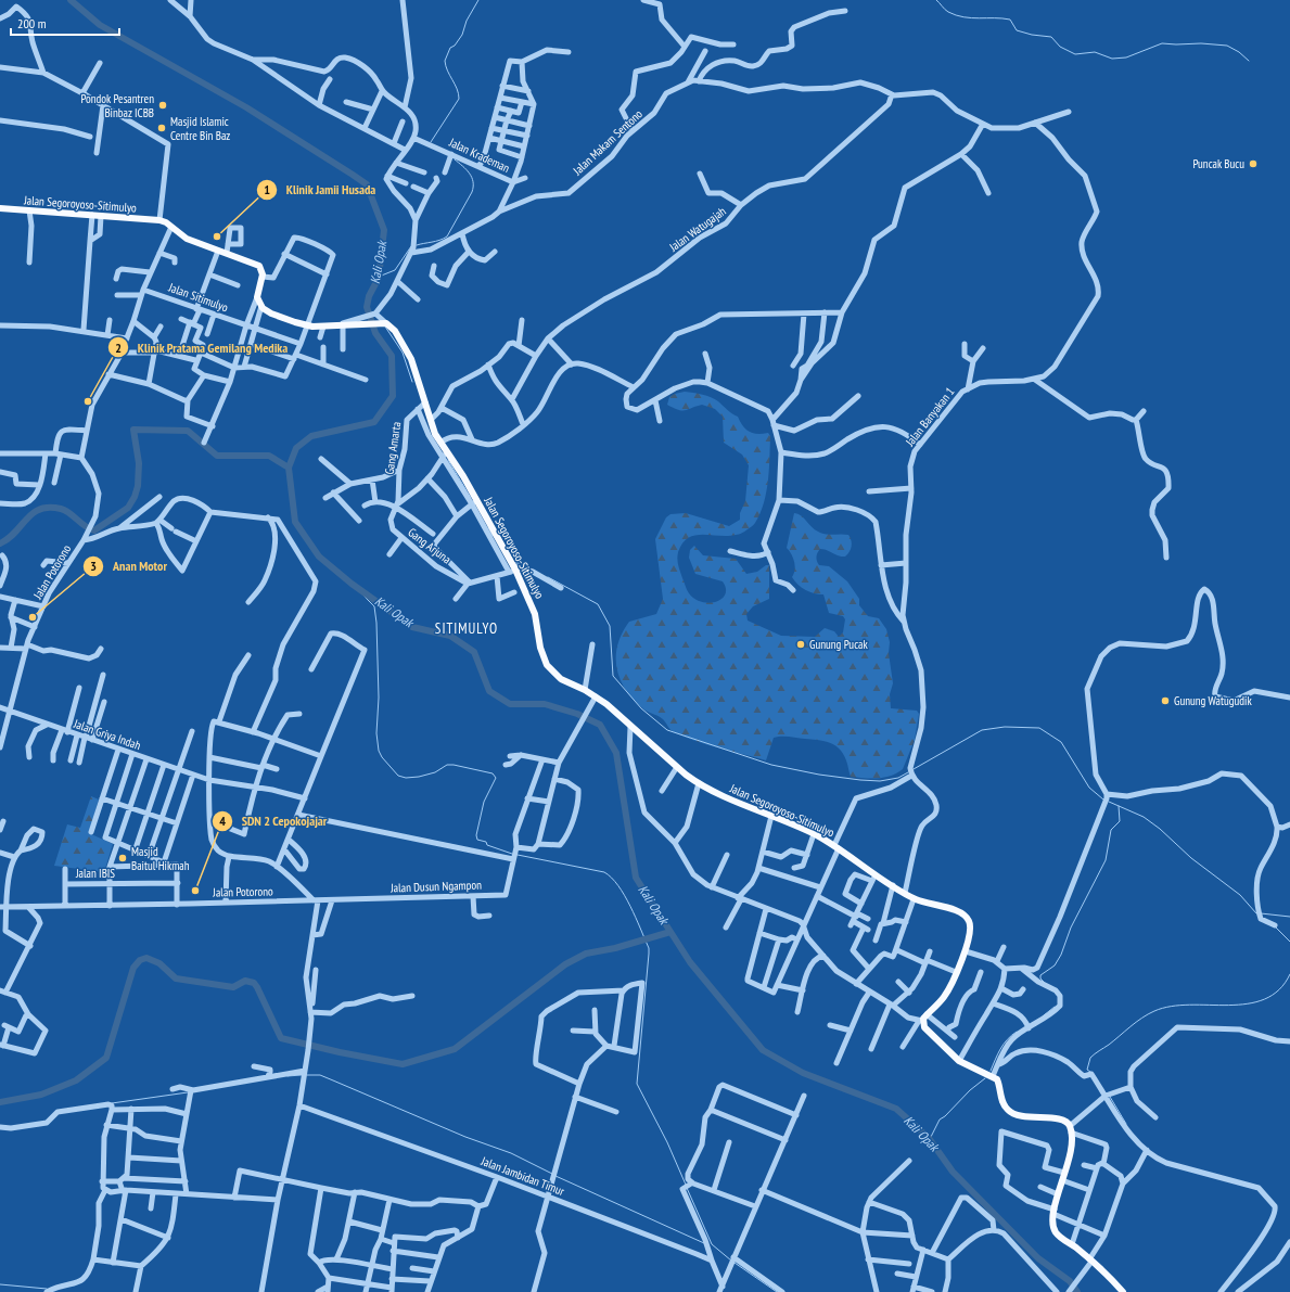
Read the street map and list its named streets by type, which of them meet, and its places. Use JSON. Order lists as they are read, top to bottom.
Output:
{
  "streets": {
    "main road": ["Jalan Segoroyoso-Sitimulyo"],
    "street": [
      "Jalan Makam Sentono",
      "Jalan Krademan",
      "Jalan Watugajah",
      "Jalan Sitimulyo",
      "Jalan Banyakan 1",
      "Gang Amarta",
      "Gang Arjuna",
      "Jalan Potorono",
      "Jalan Griya Indah",
      "Jalan IBIS",
      "Jalan Dusun Ngampon",
      "Jalan Jambidan Timur"
    ]
  },
  "crossings": [
    ["Jalan Makam Sentono", "Jalan Krademan"],
    ["Jalan Makam Sentono", "Jalan Watugajah"],
    ["Jalan Segoroyoso-Sitimulyo", "Gang Amarta"],
    ["Gang Amarta", "Gang Arjuna"],
    ["Jalan Potorono", "Jalan Griya Indah"],
    ["Jalan Potorono", "Jalan Dusun Ngampon"]
  ],
  "districts": ["SITIMULYO"],
  "water": ["Kali Opak"],
  "places": [
    "Pondok Pesantren Binbaz ICBB",
    "Masjid Islamic Centre Bin Baz",
    "Puncak Bucu",
    "Klinik Jamii Husada",
    "Klinik Pratama Gemilang Medika",
    "Anan Motor",
    "Gunung Pucak",
    "Gunung Watugudik",
    "Masjid Baitul Hikmah",
    "SDN 2 Cepokojajar"
  ],
  "scale_bar": "200 m"
}
